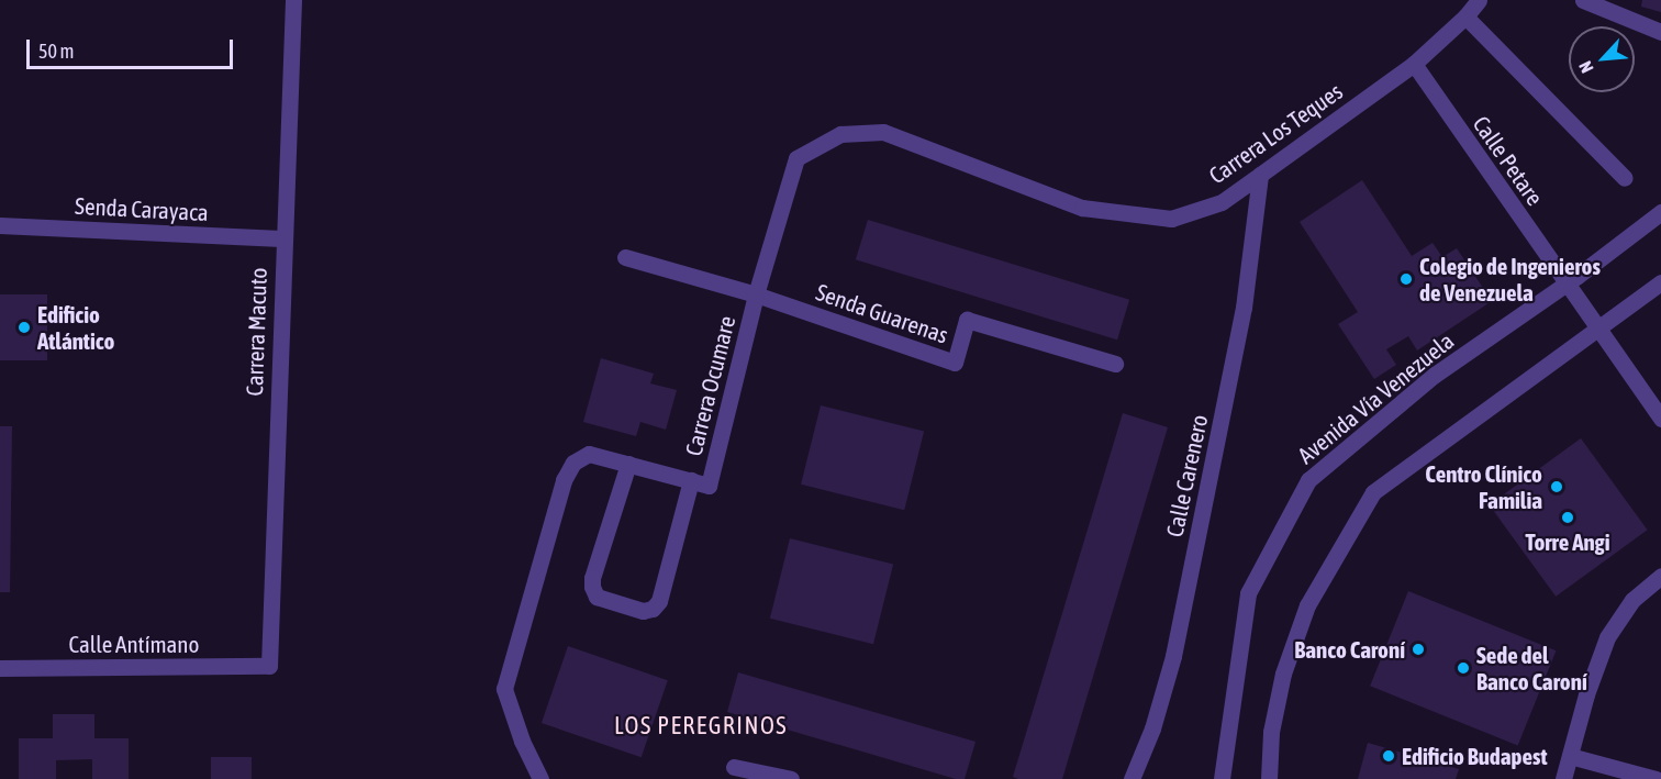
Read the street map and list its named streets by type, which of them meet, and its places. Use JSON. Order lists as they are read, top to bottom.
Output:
{
  "streets": {
    "street": [
      "Carrera Los Teques",
      "Calle Petare",
      "Senda Carayaca",
      "Senda Guarenas",
      "Carrera Macuto",
      "Carrera Ocumare",
      "Avenida Vía Venezuela",
      "Calle Carenero",
      "Calle Antímano"
    ]
  },
  "crossings": [
    ["Carrera Los Teques", "Calle Petare"],
    ["Carrera Los Teques", "Carrera Ocumare"],
    ["Carrera Los Teques", "Calle Carenero"],
    ["Calle Petare", "Avenida Vía Venezuela"],
    ["Senda Carayaca", "Carrera Macuto"],
    ["Senda Guarenas", "Carrera Ocumare"],
    ["Carrera Macuto", "Calle Antímano"]
  ],
  "districts": ["LOS PEREGRINOS"],
  "places": [
    "Colegio de Ingenieros de Venezuela",
    "Edificio Atlántico",
    "Centro Clínico Familia",
    "Torre Angi",
    "Banco Caroní",
    "Sede del Banco Caroní",
    "Edificio Budapest"
  ],
  "scale_bar": "50 m",
  "north": "bottom left"
}
